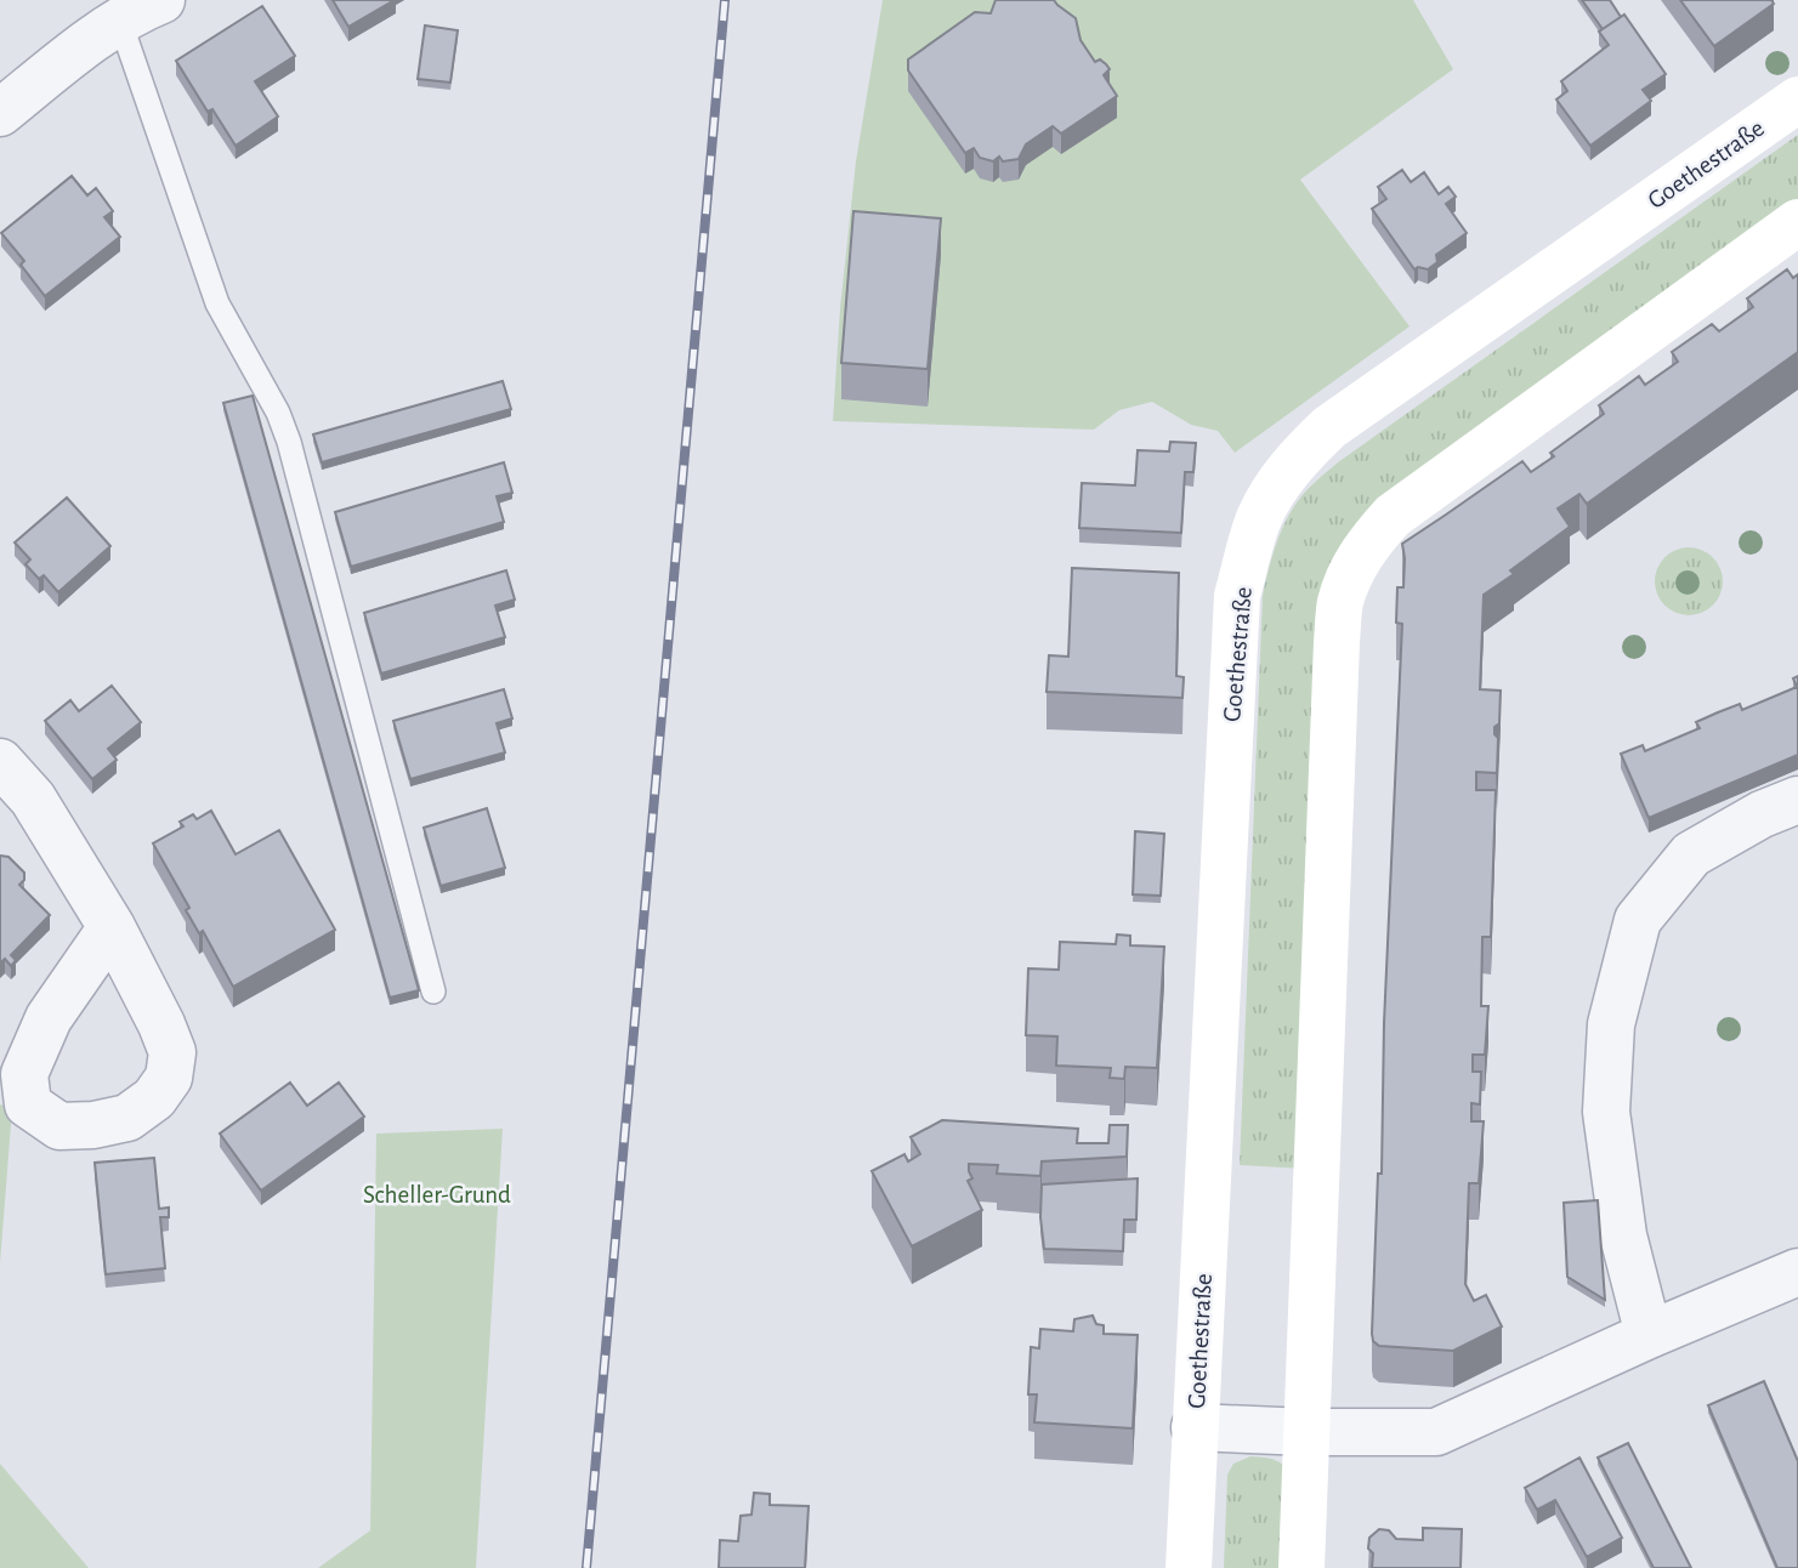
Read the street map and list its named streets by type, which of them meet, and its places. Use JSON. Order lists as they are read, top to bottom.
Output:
{
  "streets": {
    "street": ["Goethestraße"]
  },
  "parks": ["Scheller-Grund"]
}
